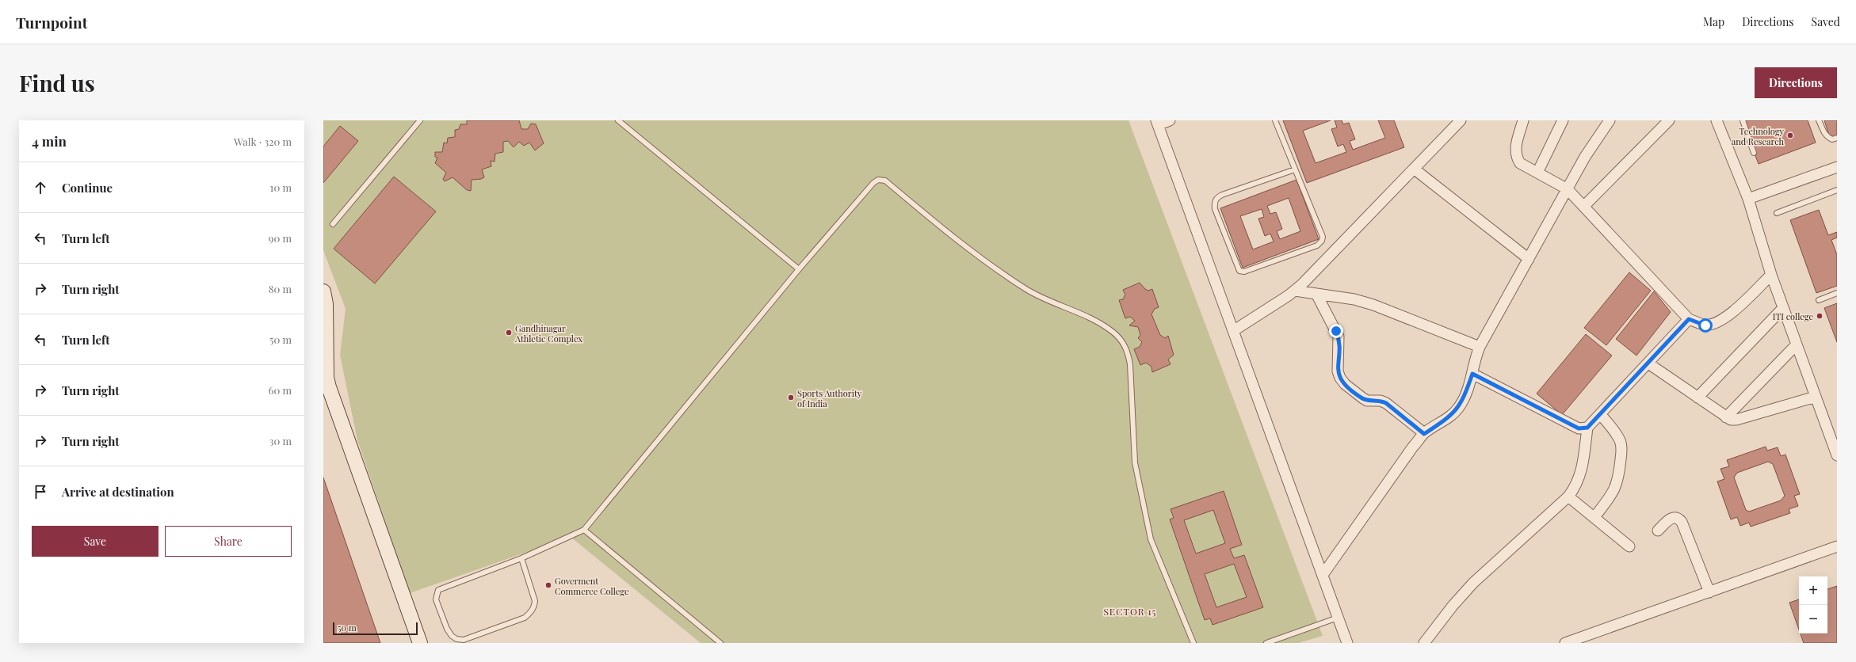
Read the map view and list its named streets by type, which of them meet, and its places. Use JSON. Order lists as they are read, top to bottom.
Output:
{
  "districts": ["SECTOR 15"],
  "places": [
    "Technology and Research",
    "ITI college",
    "Gandhinagar Athletic Complex",
    "Sports Authority of India",
    "Goverment Commerce College"
  ],
  "scale_bar": "50 m",
  "page": {
    "header": "Turnpoint",
    "nav": ["Map", "Directions", "Saved"],
    "buttons": [
      "Directions",
      ["Save", "Share"]
    ],
    "title": "Find us",
    "heading": ["4 min", "Walk · 320 m"],
    "list": [
      ["Continue", "10 m"],
      ["Turn left", "90 m"],
      ["Turn right", "80 m"],
      ["Turn left", "50 m"],
      ["Turn right", "60 m"],
      ["Turn right", "30 m"],
      "Arrive at destination"
    ],
    "map_buttons": ["+", "−"],
    "scale": "50 m"
  }
}
